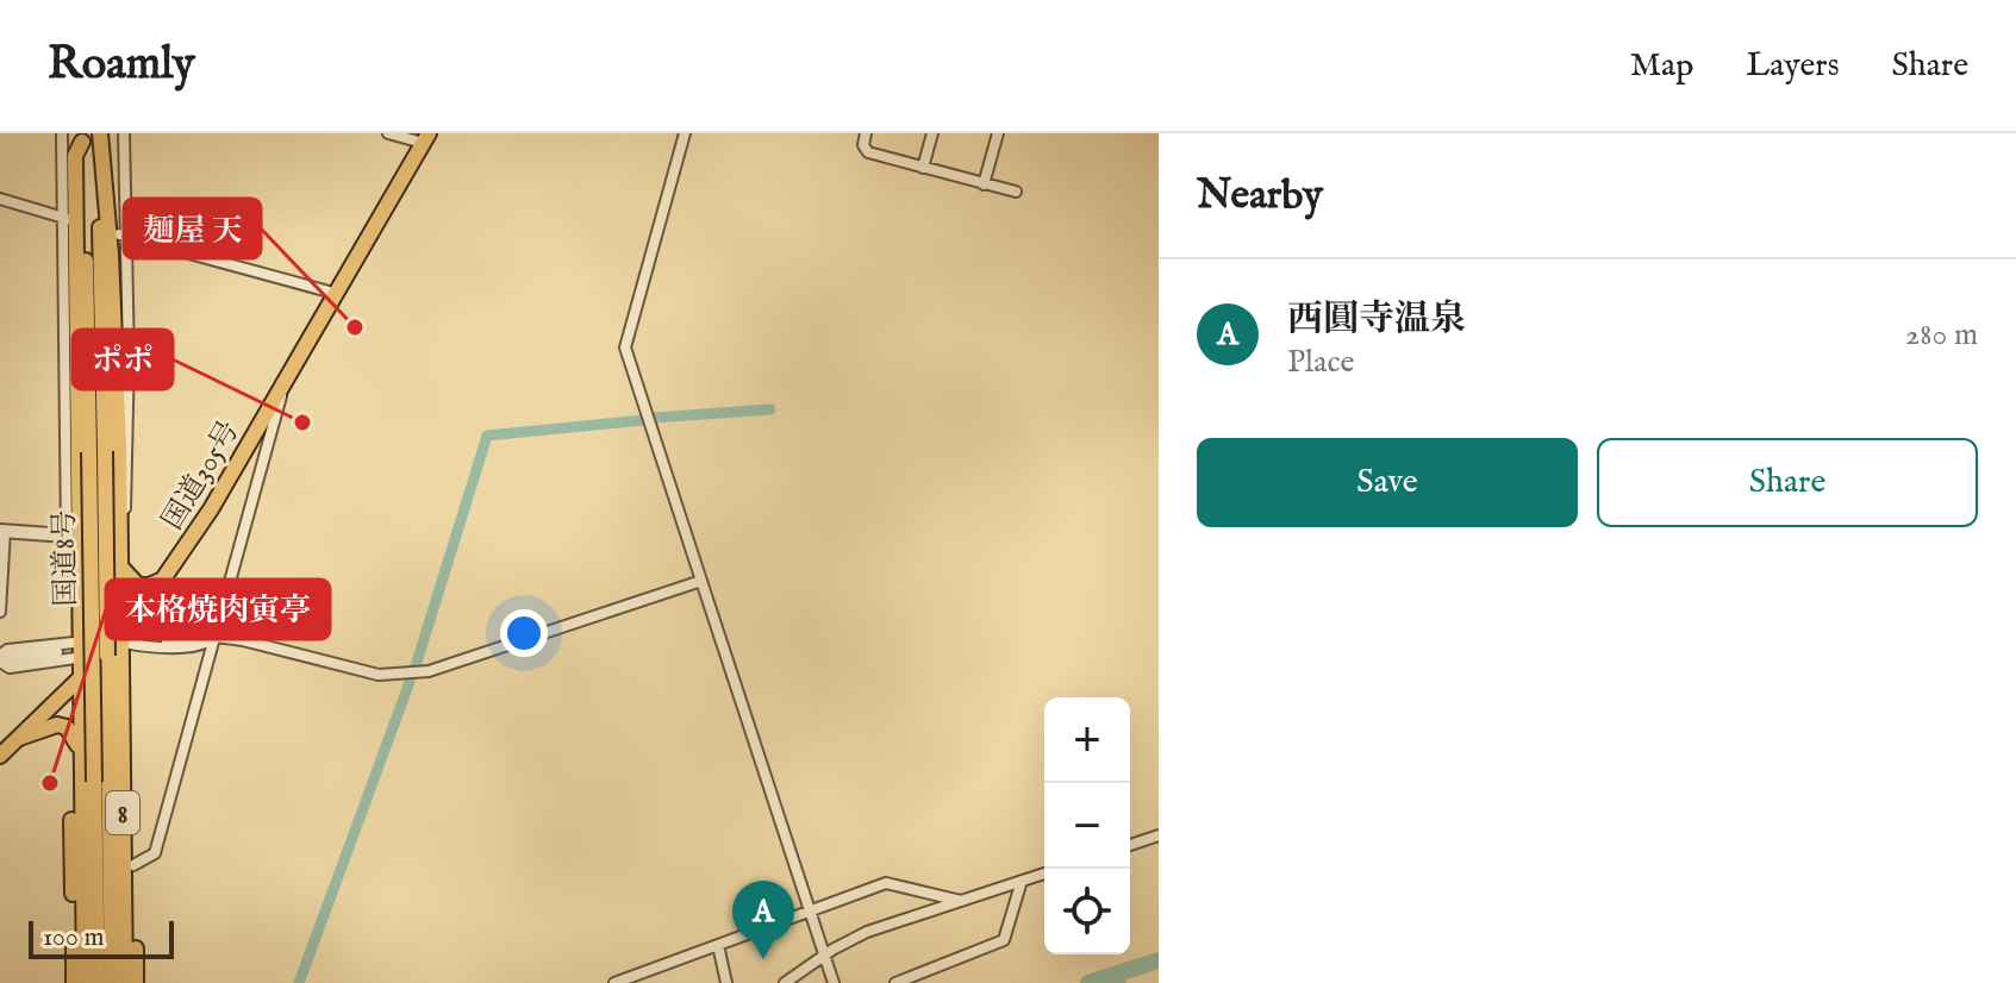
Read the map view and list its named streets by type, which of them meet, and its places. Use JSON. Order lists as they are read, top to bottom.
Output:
{
  "streets": {
    "main road": ["国道305号", "国道8号", "8"]
  },
  "crossings": [
    ["国道305号", "8"],
    ["国道8号", "8"]
  ],
  "places": ["麺屋 天", "ポポ", "本格焼肉寅亭"],
  "scale_bar": "100 m",
  "page": {
    "header": "Roamly",
    "nav": ["Map", "Layers", "Share"],
    "heading": "Nearby",
    "list": [
      {
        "mark": "A",
        "name": "西圓寺温泉",
        "note": "Place",
        "value": "280 m"
      }
    ],
    "buttons": ["Save", "Share"],
    "map_buttons": ["+", "−"],
    "pins": "A",
    "scale": "100 m"
  }
}
